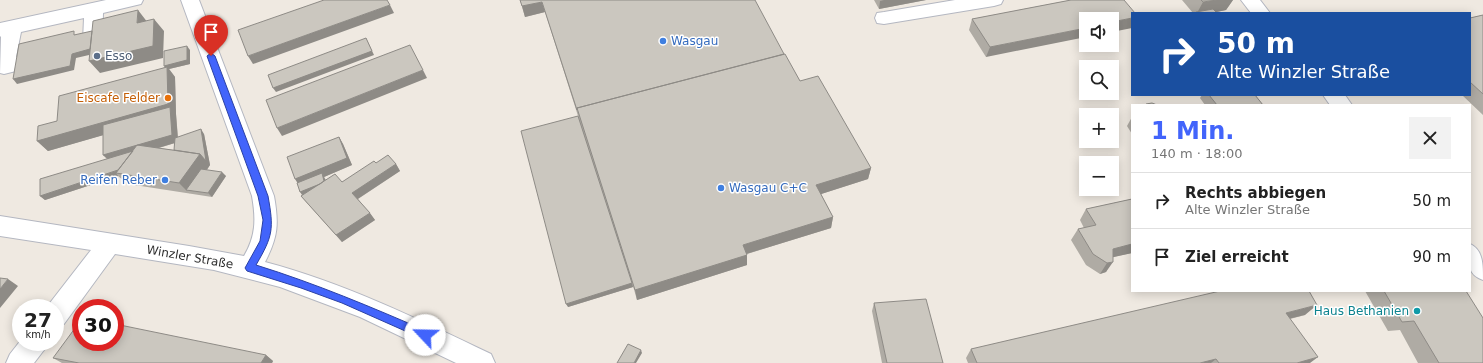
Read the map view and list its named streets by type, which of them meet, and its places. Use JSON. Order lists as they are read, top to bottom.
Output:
{
  "streets": {
    "street": ["Winzler Straße"]
  },
  "places": [
    "Wasgau",
    "Esso",
    "Eiscafe Felder",
    "Reifen Reber",
    "Wasgau C+C",
    "Haus Bethanien"
  ],
  "page": {
    "map_buttons": ["+", "−"],
    "turn": ["50 m", "Alte Winzler Straße"],
    "heading": ["1 Min.", "140 m · 18:00"],
    "list": [
      {
        "name": "Rechts abbiegen",
        "note": "Alte Winzler Straße",
        "value": "50 m"
      },
      {
        "name": "Ziel erreicht",
        "value": "90 m"
      }
    ],
    "speed": "27 km/h",
    "limit": "30"
  }
}
